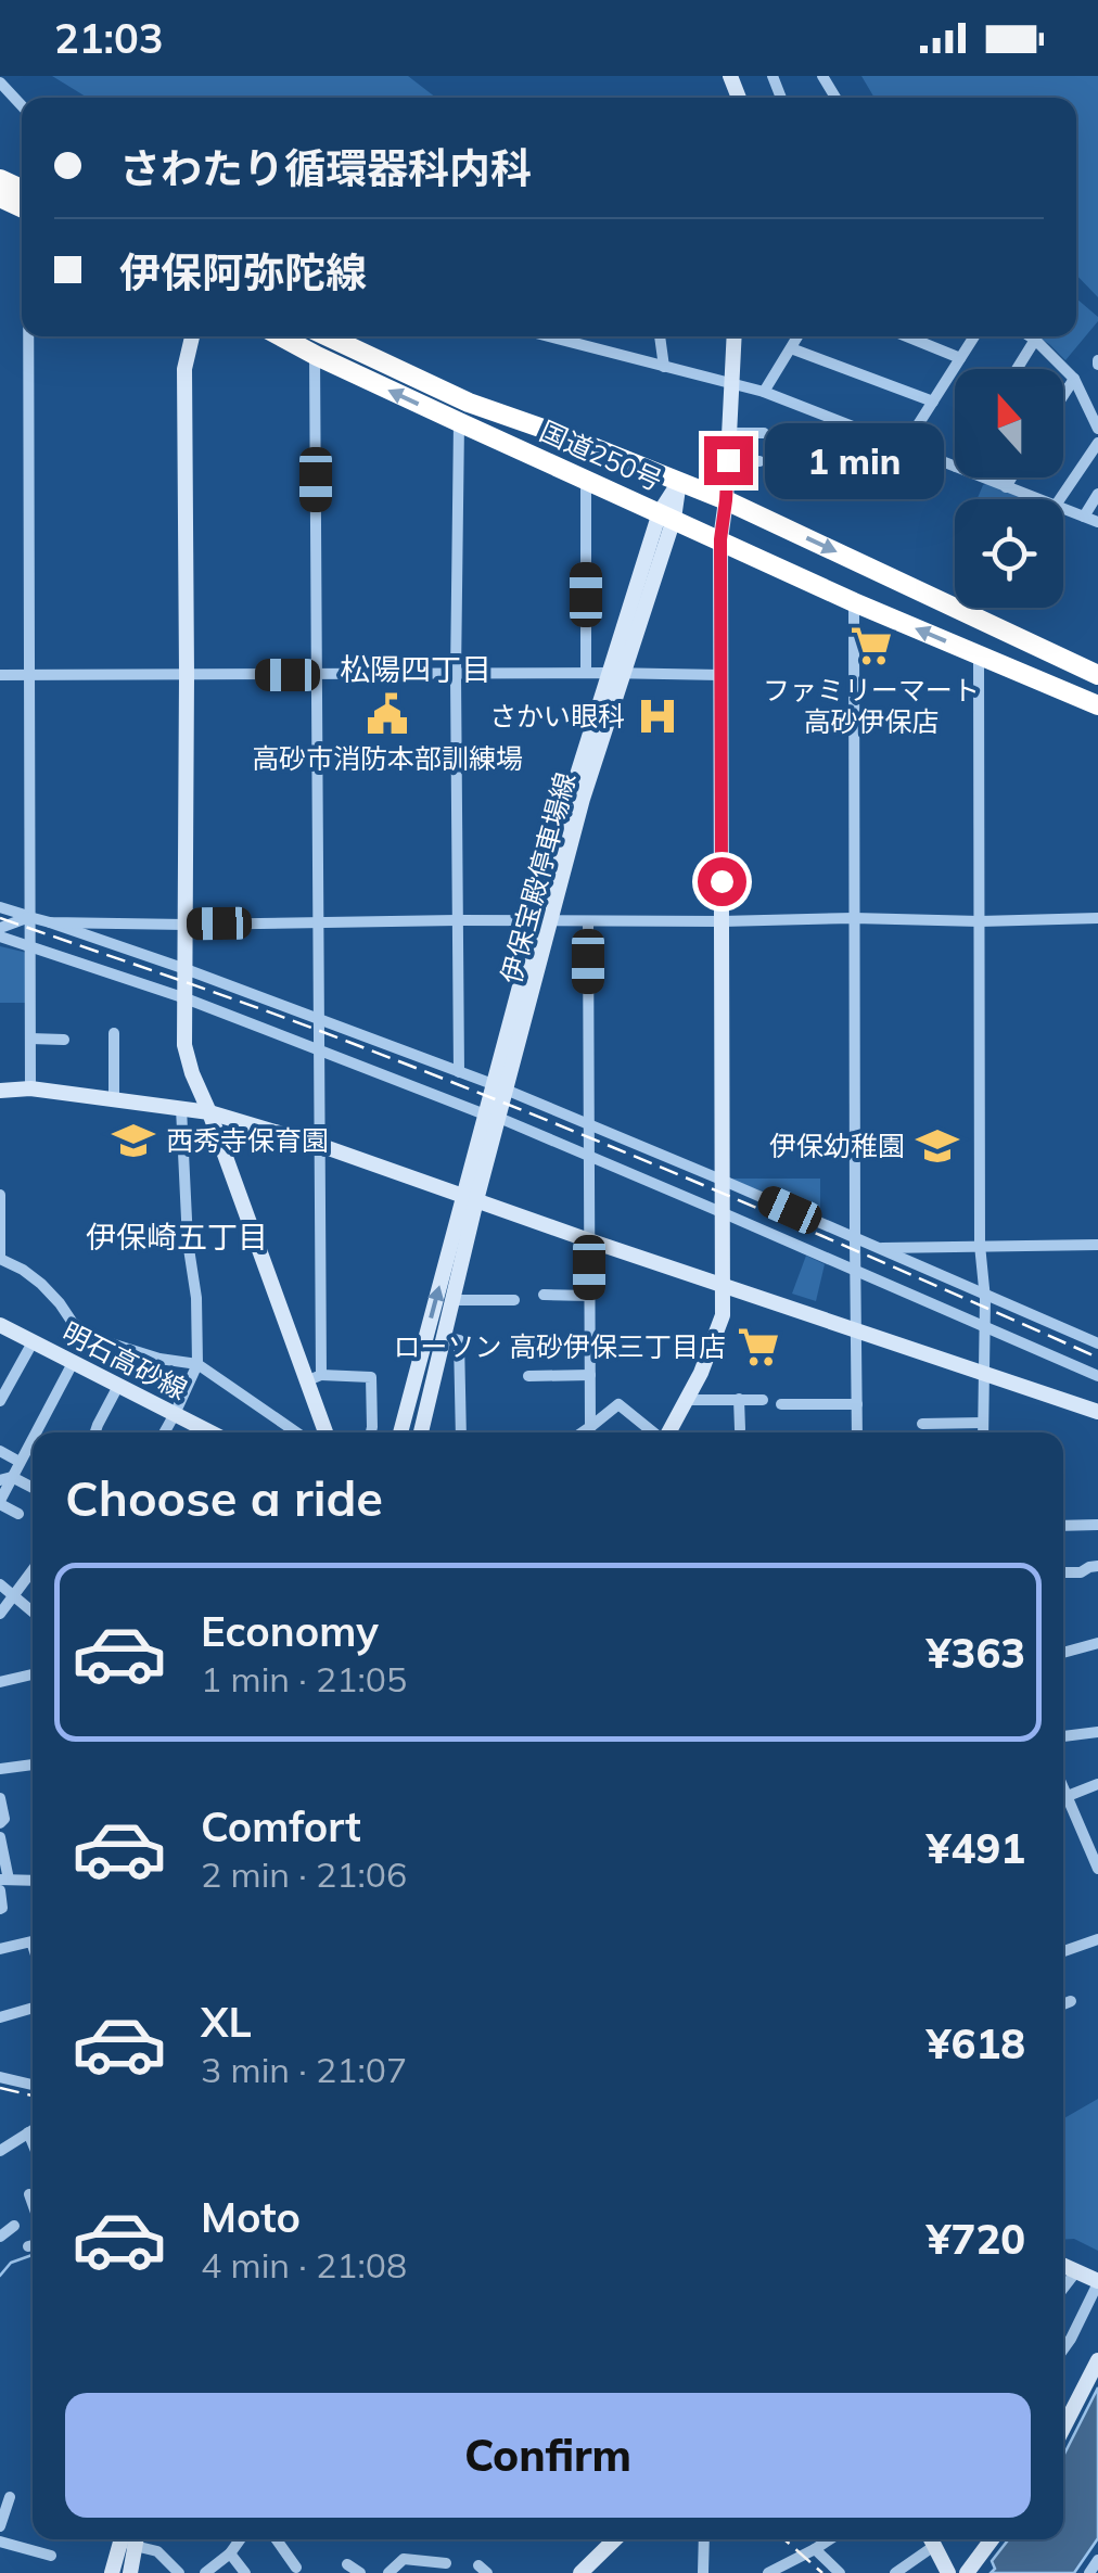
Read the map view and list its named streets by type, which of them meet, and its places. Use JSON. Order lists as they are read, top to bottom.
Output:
{
  "streets": {
    "highway": ["国道250号"],
    "street": ["伊保宝殿停車場線", "明石高砂線"]
  },
  "crossings": [
    ["国道250号", "伊保宝殿停車場線"]
  ],
  "districts": ["松陽四丁目", "伊保崎五丁目"],
  "places": {
    "supermarket": ["ファミリーマート 高砂伊保店", "ローソン 高砂伊保三丁目店"],
    "public building": ["高砂市消防本部訓練場"],
    "hospital": ["さかい眼科"],
    "school or university": ["西秀寺保育園", "伊保幼稚園"]
  },
  "north": "top",
  "page": {
    "status": "21:03",
    "banner": ["さわたり循環器科内科", "伊保阿弥陀線"],
    "bubble": "1 min",
    "heading": "Choose a ride",
    "list": [
      {
        "name": "Economy",
        "note": "1 min · 21:05",
        "value": "¥363"
      },
      {
        "name": "Comfort",
        "note": "2 min · 21:06",
        "value": "¥491"
      },
      {
        "name": "XL",
        "note": "3 min · 21:07",
        "value": "¥618"
      },
      {
        "name": "Moto",
        "note": "4 min · 21:08",
        "value": "¥720"
      }
    ],
    "buttons": "Confirm"
  }
}
